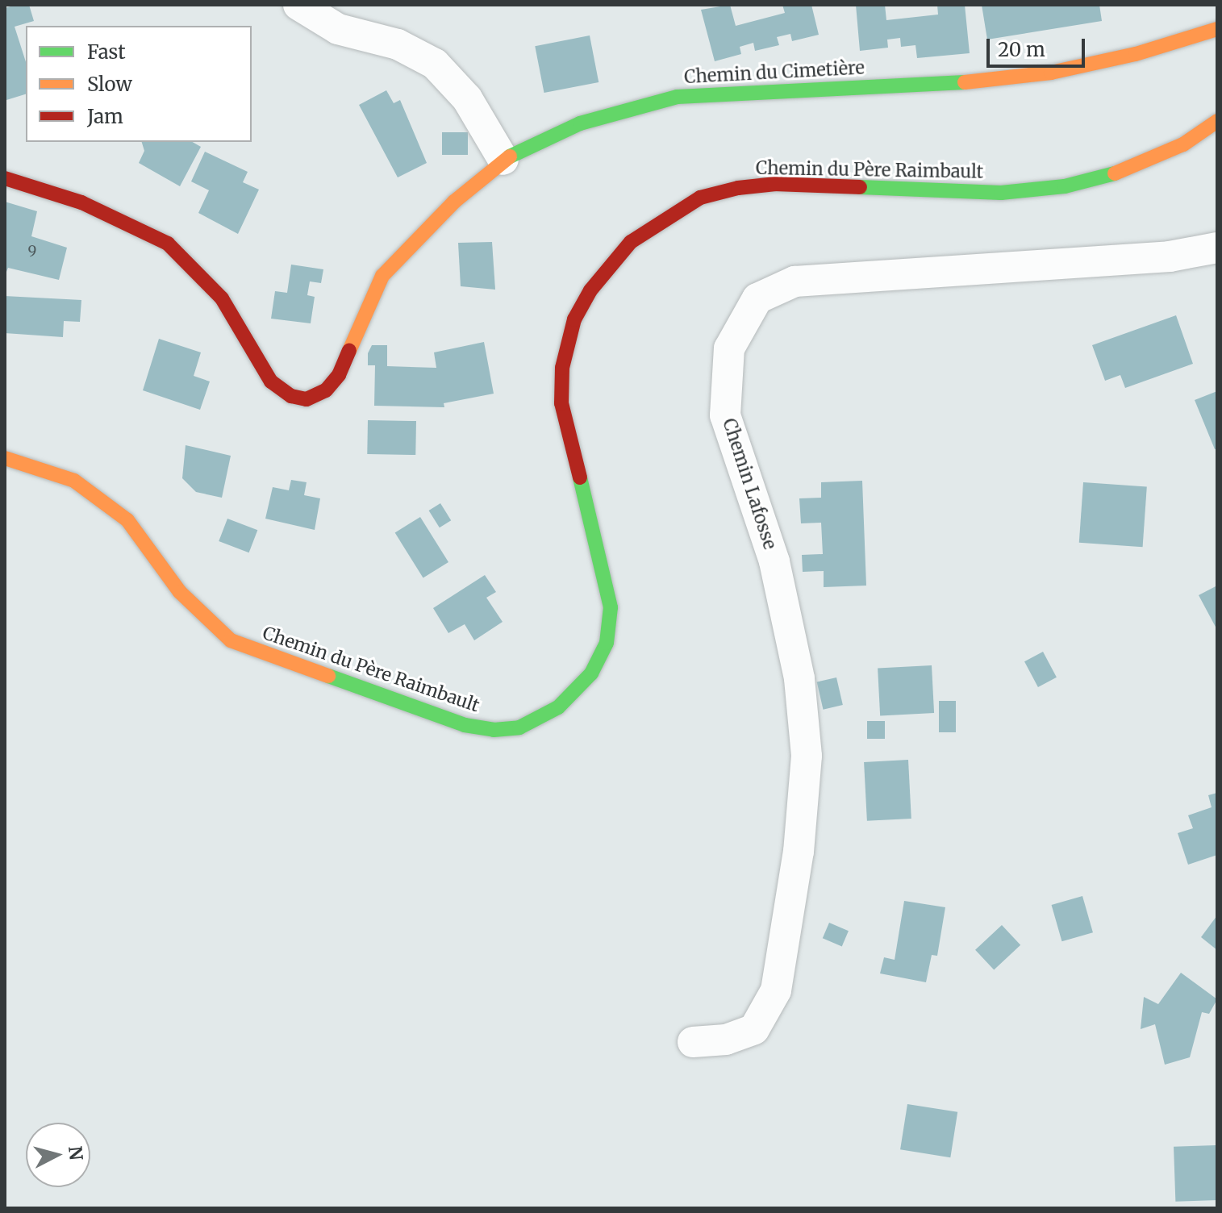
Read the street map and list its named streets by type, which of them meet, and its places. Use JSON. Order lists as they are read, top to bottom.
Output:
{
  "streets": {
    "street": ["Chemin du Cimetière", "Chemin du Père Raimbault", "Chemin Lafosse"]
  },
  "house_numbers": ["9"],
  "legend": ["Fast", "Slow", "Jam"],
  "scale_bar": "20 m",
  "north": "right"
}
